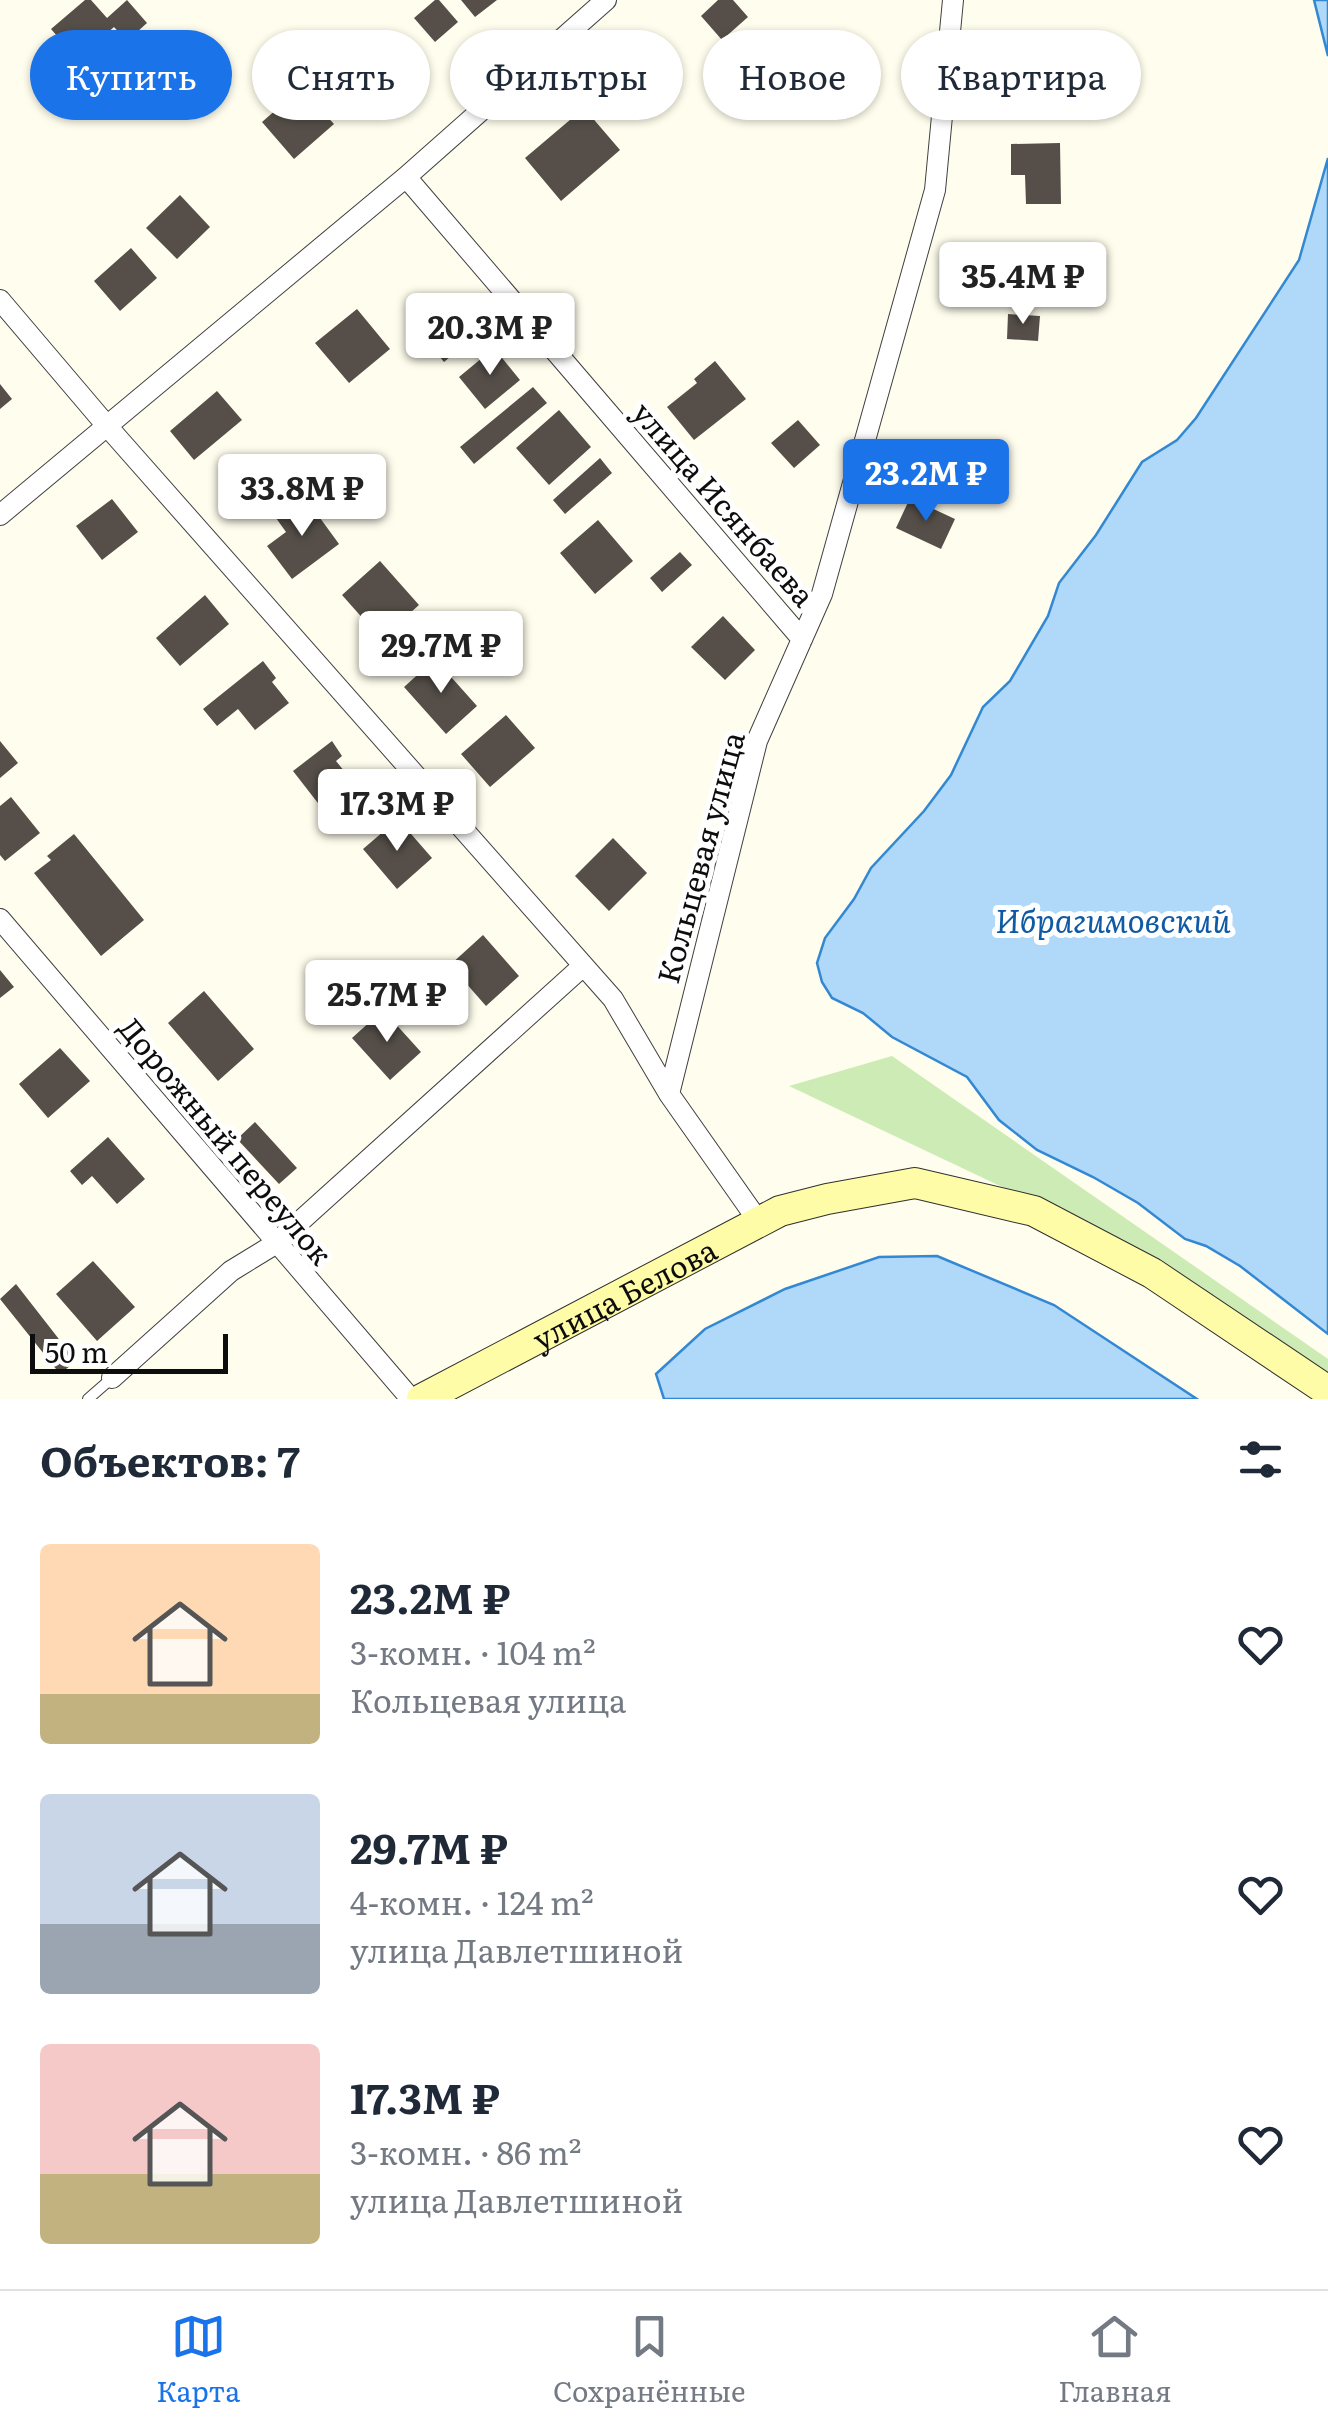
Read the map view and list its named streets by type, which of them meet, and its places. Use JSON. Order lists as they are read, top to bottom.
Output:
{
  "streets": {
    "main road": ["улица Белова"],
    "street": ["улица Исянбаева", "Кольцевая улица", "Дорожный переулок"]
  },
  "crossings": [
    ["улица Исянбаева", "Кольцевая улица"]
  ],
  "water": ["Ибрагимовский"],
  "scale_bar": "50 m",
  "page": {
    "chip": [
      "Купить",
      "Снять",
      "Фильтры",
      "Новое",
      "Квартира"
    ],
    "price": [
      "35.4M ₽",
      "20.3M ₽",
      "23.2M ₽",
      "33.8M ₽",
      "29.7M ₽",
      "17.3M ₽",
      "25.7M ₽"
    ],
    "scale": "50 m",
    "heading": "Объектов: 7",
    "list": [
      {
        "name": "23.2M ₽",
        "note": "3-комн. · 104 m² · Кольцевая улица"
      },
      {
        "name": "29.7M ₽",
        "note": "4-комн. · 124 m² · улица Давлетшиной"
      },
      {
        "name": "17.3M ₽",
        "note": "3-комн. · 86 m² · улица Давлетшиной"
      }
    ],
    "tabs": ["Карта", "Сохранённые", "Главная"]
  }
}
